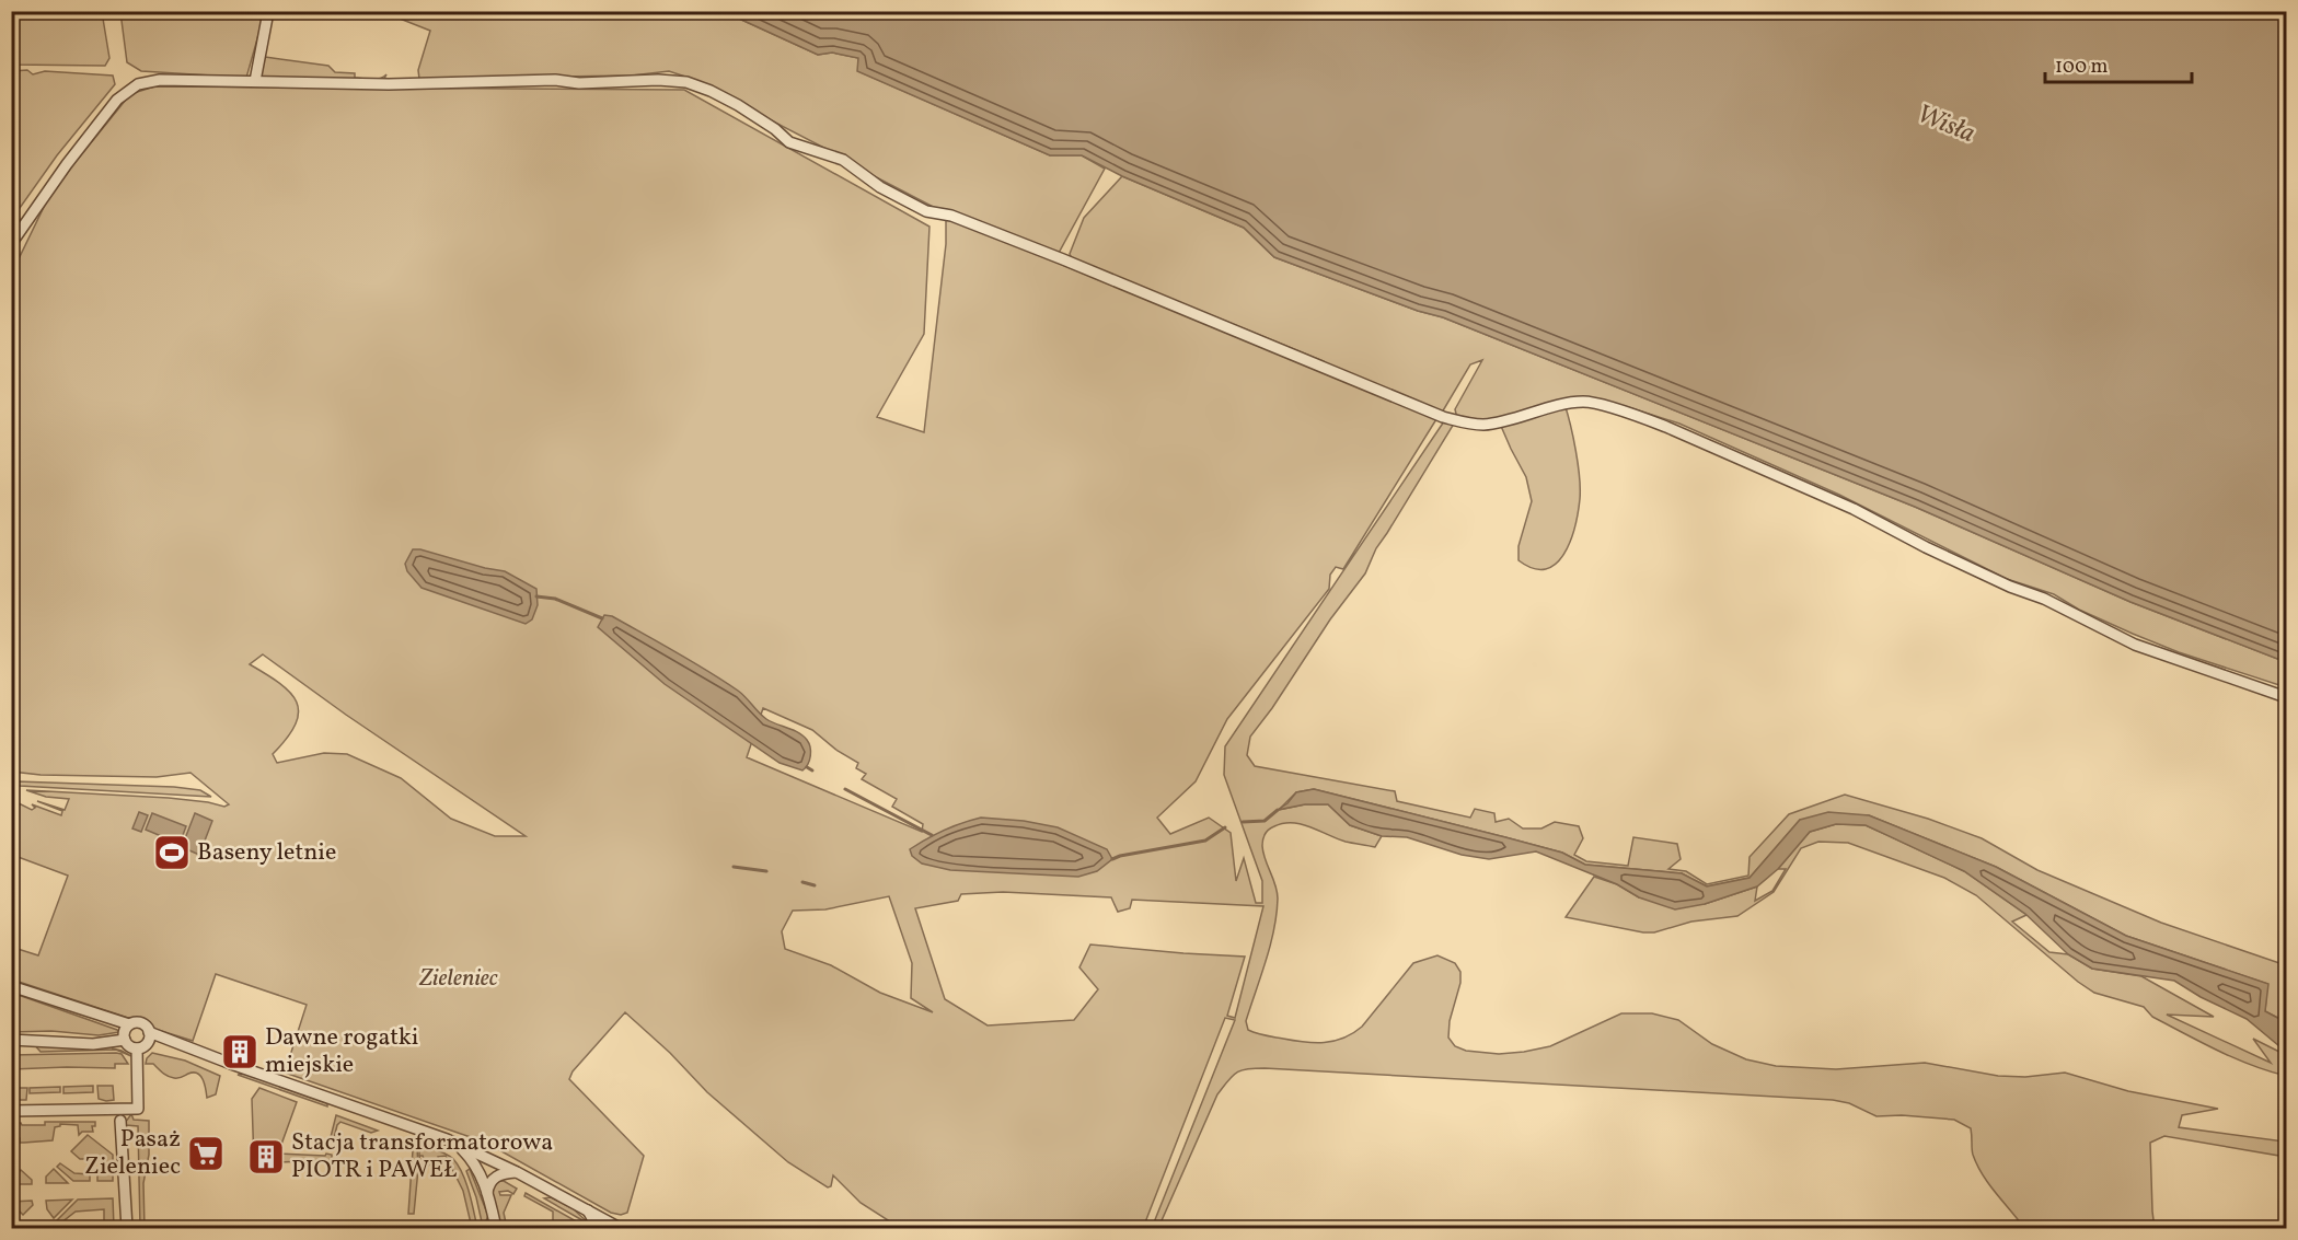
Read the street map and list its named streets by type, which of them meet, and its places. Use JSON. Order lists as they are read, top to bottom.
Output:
{
  "water": ["Wisła"],
  "parks": ["Zieleniec"],
  "places": {
    "sports": ["Baseny letnie"],
    "building": ["Dawne rogatki miejskie", "Stacja transformatorowa PIOTR i PAWEŁ"],
    "supermarket": ["Pasaż Zieleniec"]
  },
  "scale_bar": "100 m"
}
